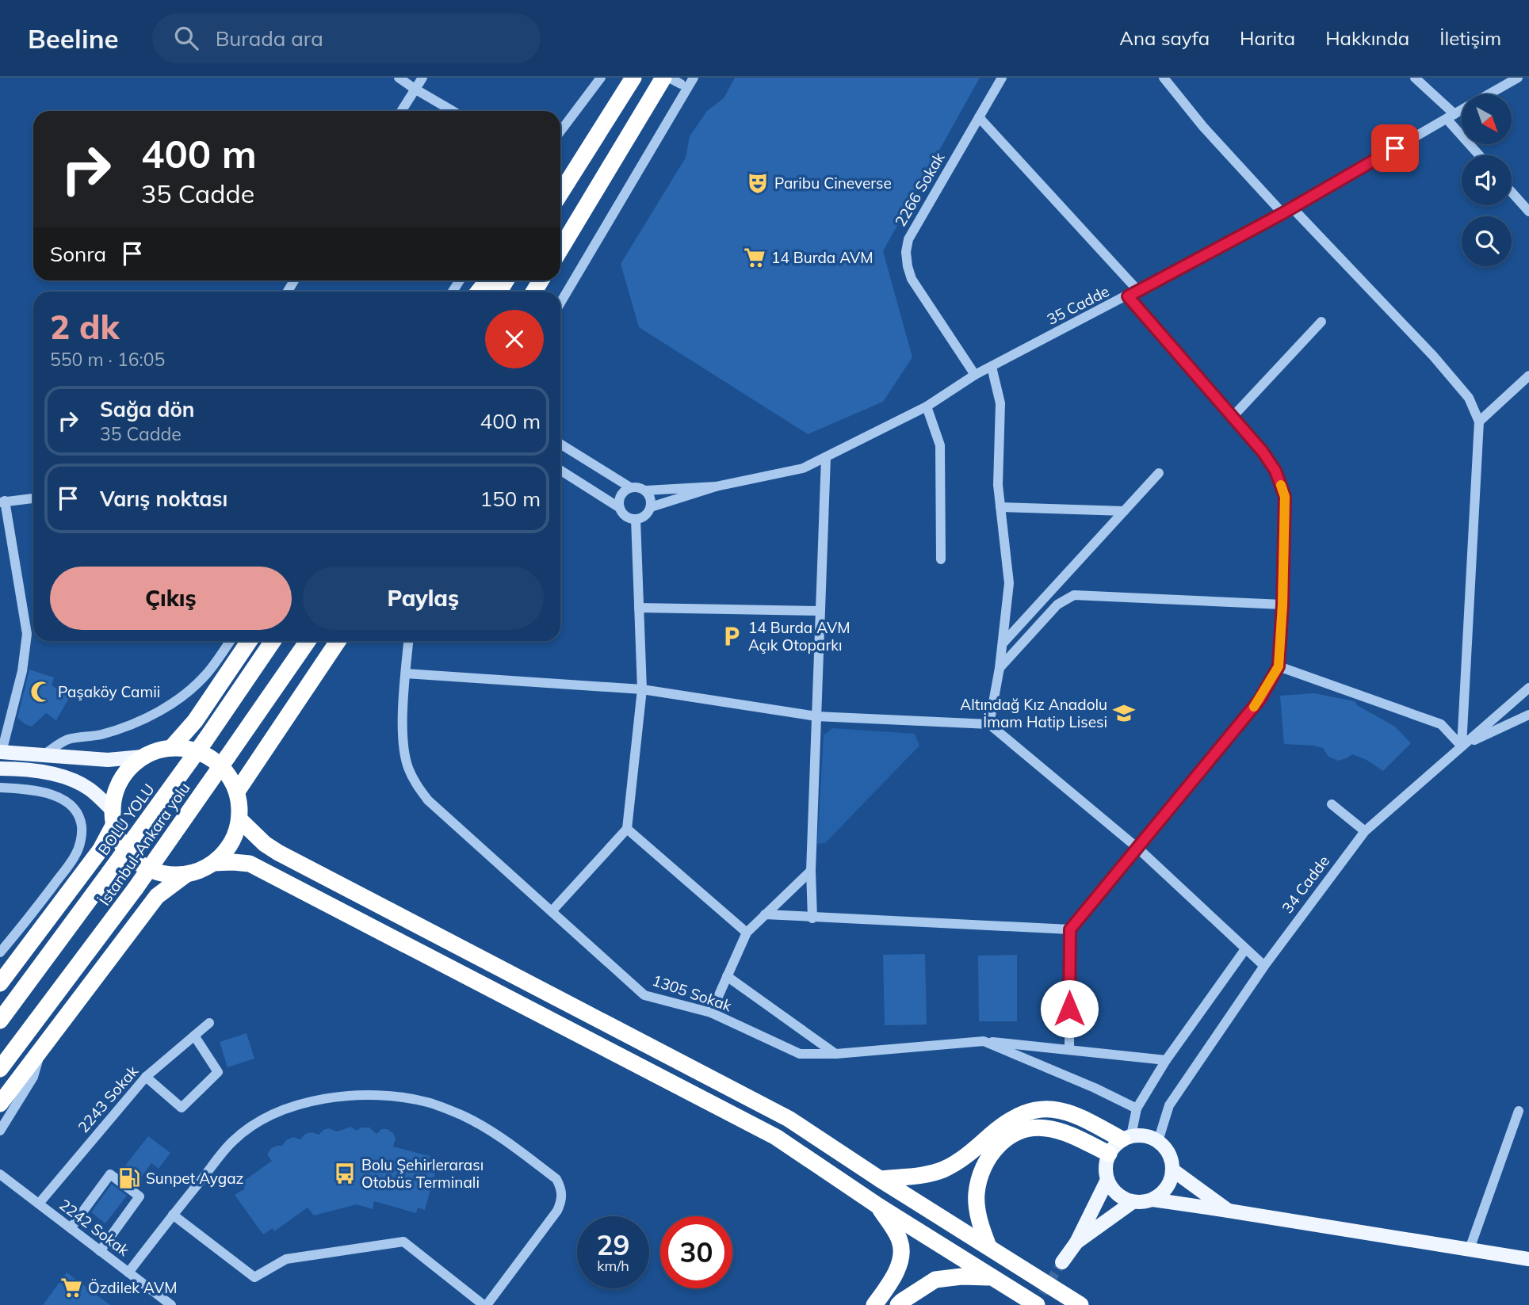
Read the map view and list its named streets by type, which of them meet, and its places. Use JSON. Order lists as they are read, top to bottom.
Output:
{
  "streets": {
    "highway": ["BOLU YOLU", "İstanbul-Ankara yolu"],
    "street": [
      "2266 Sokak",
      "35 Cadde",
      "34 Cadde",
      "1305 Sokak",
      "2243 Sokak",
      "2242 Sokak"
    ]
  },
  "crossings": [
    ["2266 Sokak", "35 Cadde"],
    ["2243 Sokak", "2242 Sokak"]
  ],
  "places": {
    "theatre": ["Paribu Cineverse"],
    "supermarket": ["14 Burda AVM", "Özdilek AVM"],
    "parking": ["14 Burda AVM Açık Otoparkı"],
    "mosque": ["Paşaköy Camii"],
    "school or university": ["Altındağ Kız Anadolu İmam Hatip Lisesi"],
    "bus stop": ["Bolu Şehirlerarası Otobüs Terminali"],
    "fuel station": ["Sunpet Aygaz"]
  },
  "north": "bottom right",
  "page": {
    "header": "Beeline",
    "search": "Burada ara",
    "nav": [
      "Ana sayfa",
      "Harita",
      "Hakkında",
      "İletişim"
    ],
    "turn": ["400 m", "35 Cadde"],
    "then": "Sonra",
    "heading": ["2 dk", "550 m · 16:05"],
    "list": [
      {
        "name": "Sağa dön",
        "note": "35 Cadde",
        "value": "400 m"
      },
      {
        "name": "Varış noktası",
        "value": "150 m"
      }
    ],
    "buttons": ["Çıkış", "Paylaş"],
    "speed": "29 km/h",
    "limit": "30"
  }
}
